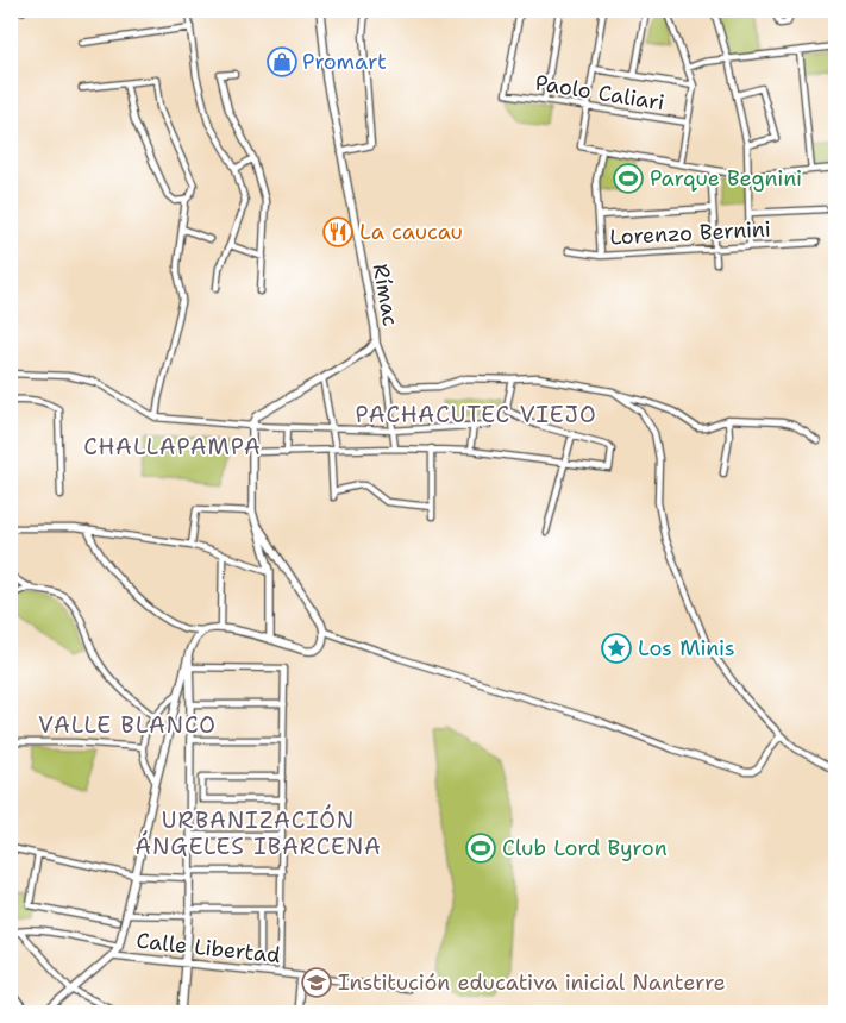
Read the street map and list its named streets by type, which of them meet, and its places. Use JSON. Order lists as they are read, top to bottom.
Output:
{
  "streets": {
    "street": [
      "Paolo Caliari",
      "Lorenzo Bernini",
      "Rímac",
      "Calle Libertad"
    ]
  },
  "districts": [
    "PACHACUTEC VIEJO",
    "CHALLAPAMPA",
    "VALLE BLANCO",
    "URBANIZACIÓN ÁNGELES IBARCENA"
  ],
  "places": {
    "shop": ["Promart"],
    "sports": ["Parque Begnini", "Club Lord Byron"],
    "restaurant": ["La caucau"],
    "place": ["Los Minis"],
    "school or university": ["Institución educativa inicial Nanterre"]
  }
}
